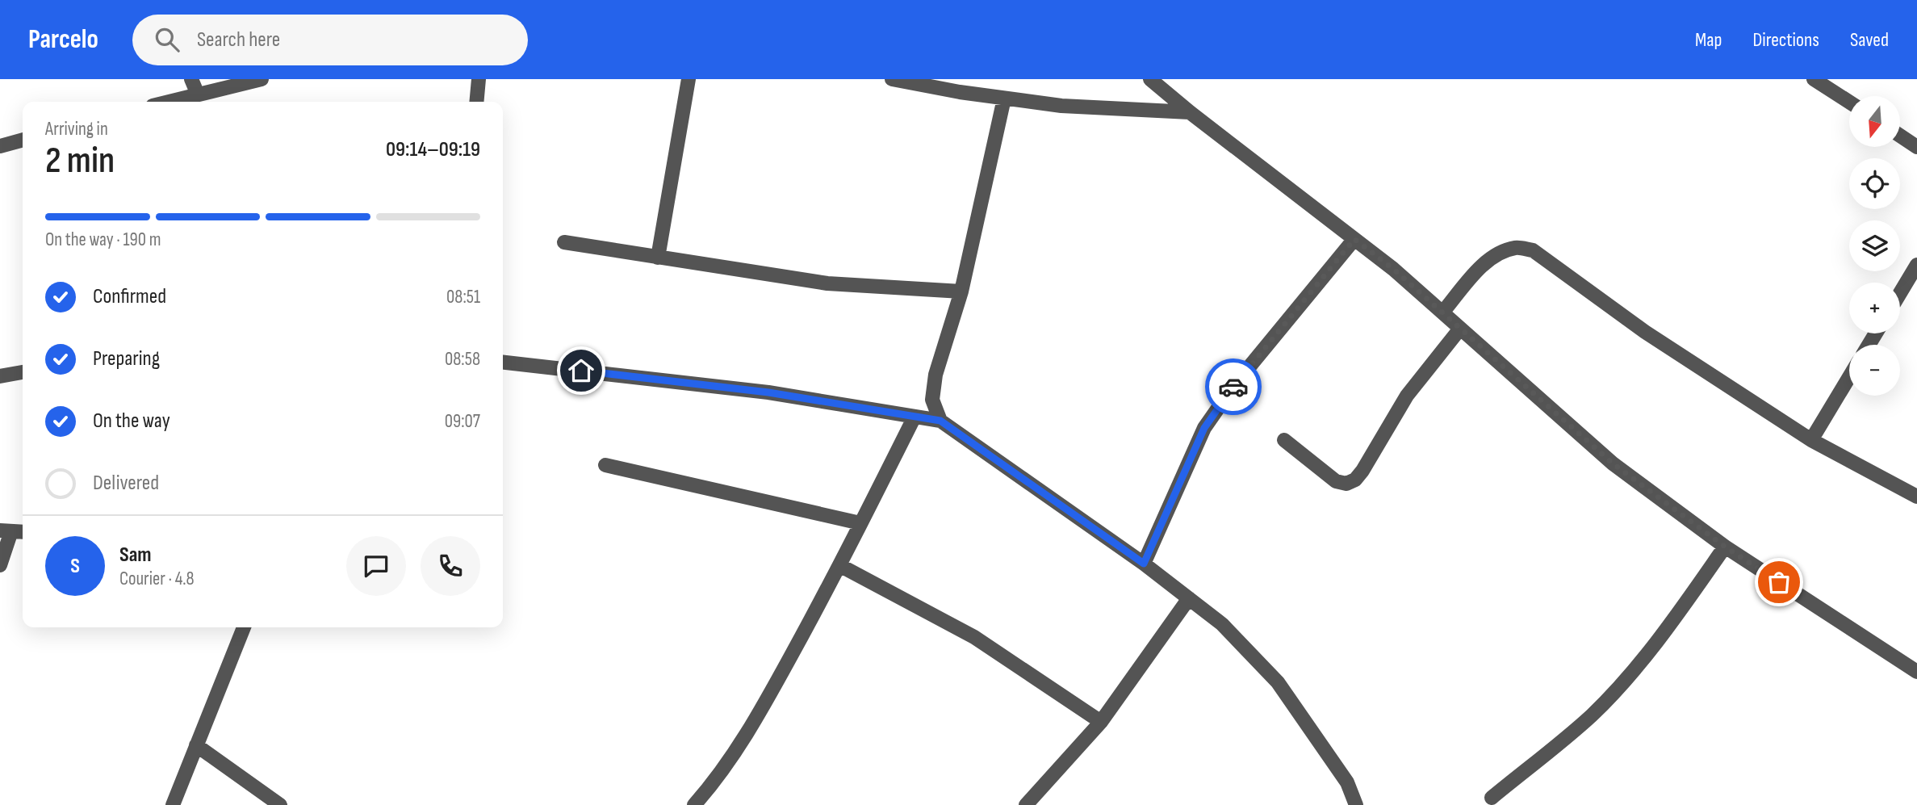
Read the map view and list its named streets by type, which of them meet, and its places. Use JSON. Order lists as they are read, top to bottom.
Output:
{
  "north": "bottom",
  "page": {
    "header": "Parcelo",
    "search": "Search here",
    "nav": ["Map", "Directions", "Saved"],
    "map_buttons": ["+", "−"],
    "heading": ["2 min", "Arriving in", "09:14–09:19"],
    "panel": ["Sam", "Courier · 4.8"],
    "bar": "On the way · 190 m",
    "list": [
      ["Confirmed", "08:51"],
      ["Preparing", "08:58"],
      ["On the way", "09:07"],
      "Delivered"
    ],
    "round": "S"
  }
}
